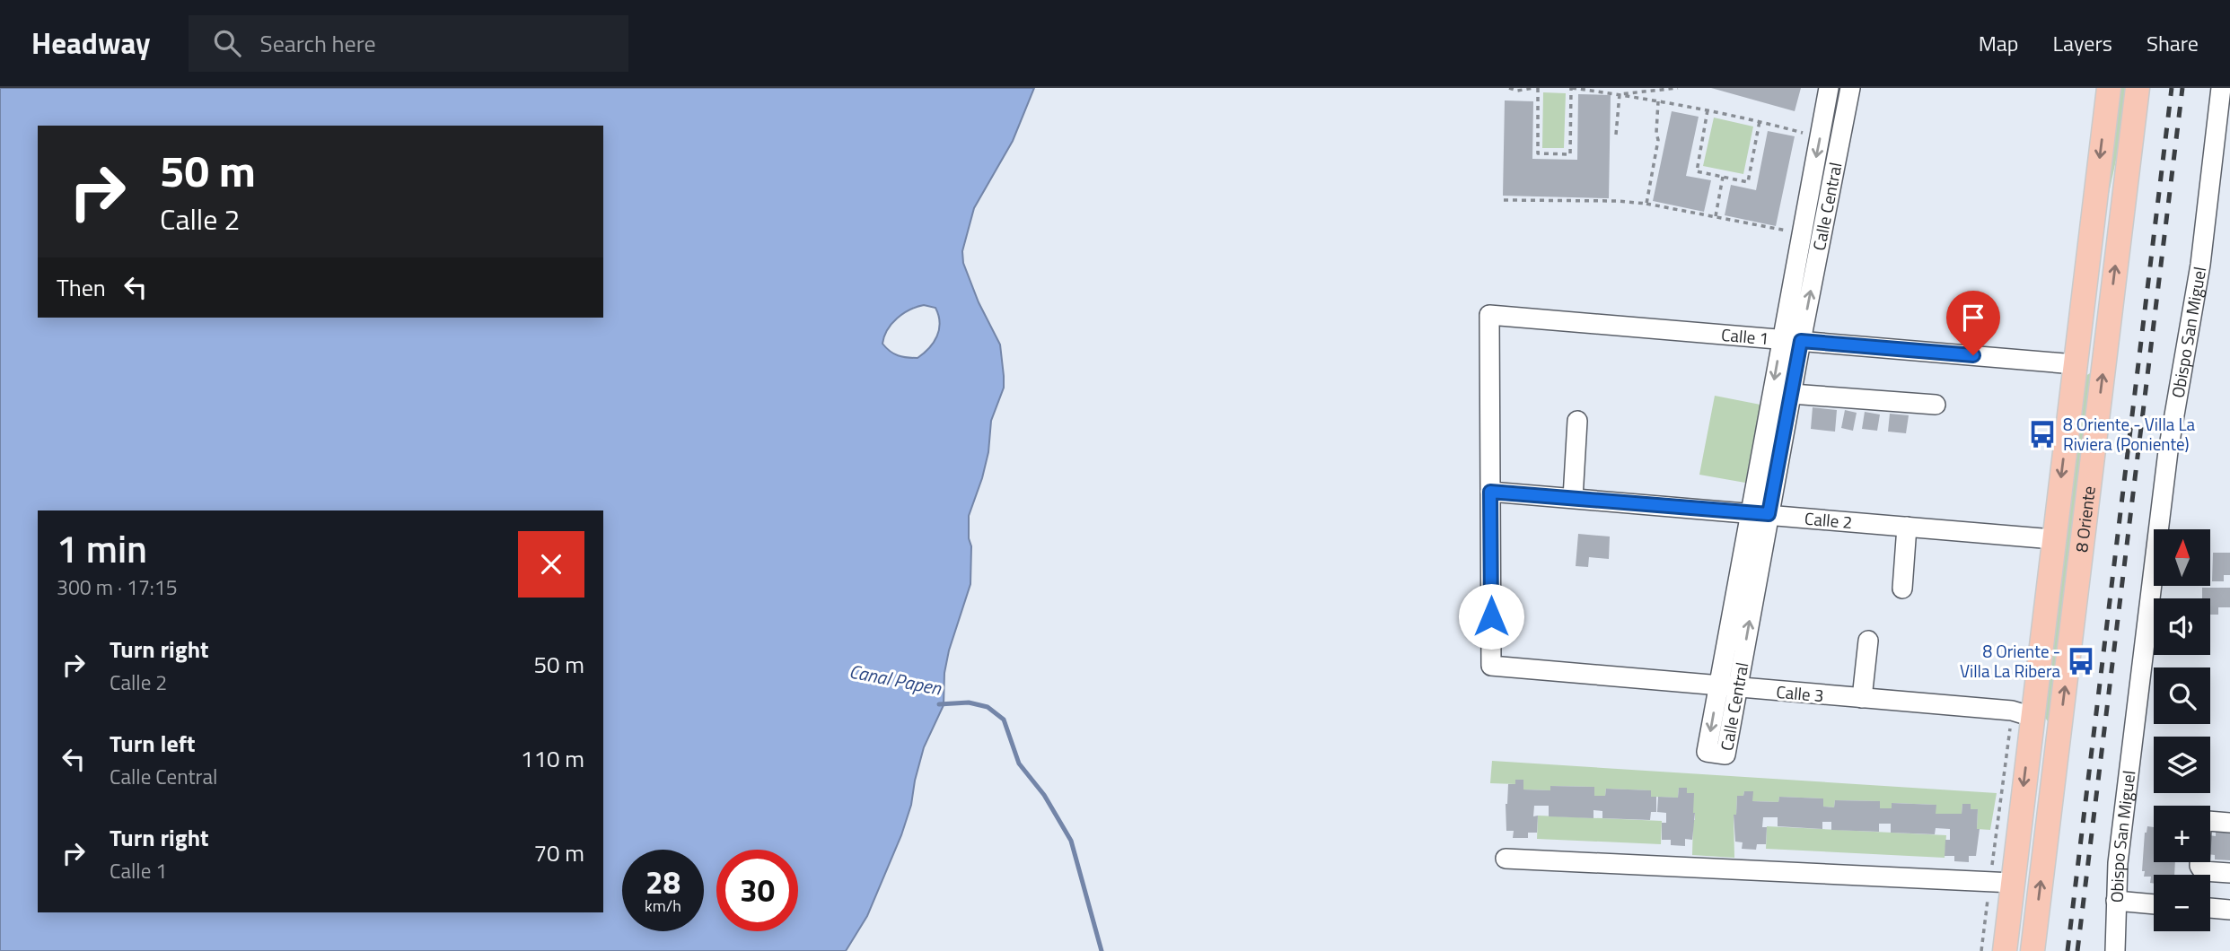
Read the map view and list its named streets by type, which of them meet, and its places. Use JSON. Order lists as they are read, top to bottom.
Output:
{
  "streets": {
    "main road": ["8 Oriente"],
    "street": [
      "Calle Central",
      "Obispo San Miguel",
      "Calle 1",
      "Calle 2",
      "Calle 3"
    ]
  },
  "crossings": [
    ["Calle Central", "Calle 1"],
    ["Calle Central", "Calle 2"],
    ["Calle Central", "Calle 3"],
    ["Calle 1", "Calle 2"],
    ["Calle 1", "8 Oriente"],
    ["Calle 1", "Calle 3"],
    ["Calle 2", "8 Oriente"],
    ["Calle 2", "Calle 3"],
    ["8 Oriente", "Calle 3"]
  ],
  "water": ["Canal Papen"],
  "places": {
    "bus stop": ["8 Oriente - Villa La Riviera (Poniente)", "8 Oriente - Villa La Ribera"]
  },
  "north": "top",
  "page": {
    "header": "Headway",
    "search": "Search here",
    "nav": ["Map", "Layers", "Share"],
    "turn": ["50 m", "Calle 2"],
    "then": "Then",
    "heading": ["1 min", "300 m · 17:15"],
    "map_buttons": ["+", "−"],
    "list": [
      {
        "name": "Turn right",
        "note": "Calle 2",
        "value": "50 m"
      },
      {
        "name": "Turn left",
        "note": "Calle Central",
        "value": "110 m"
      },
      {
        "name": "Turn right",
        "note": "Calle 1",
        "value": "70 m"
      }
    ],
    "speed": "28 km/h",
    "limit": "30"
  }
}
